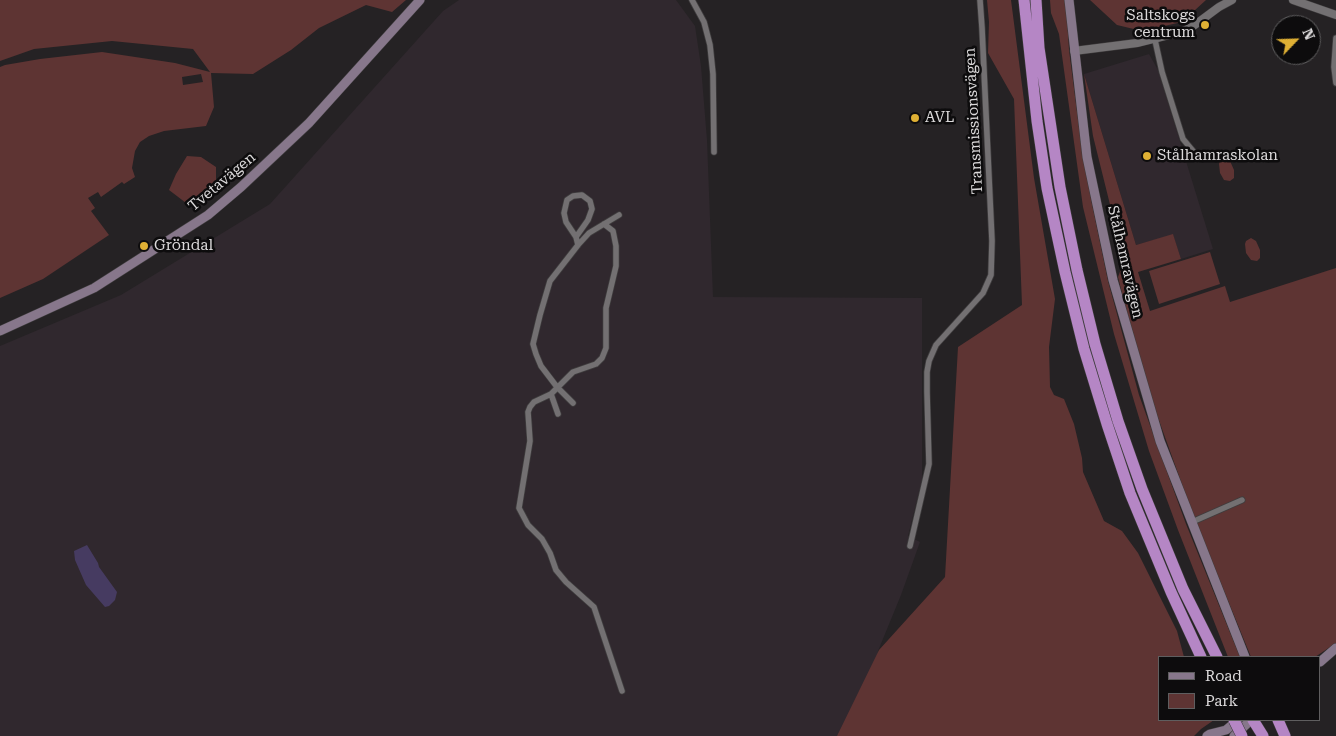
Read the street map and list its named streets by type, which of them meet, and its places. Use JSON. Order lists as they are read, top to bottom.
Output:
{
  "streets": {
    "main road": ["Tvetavägen", "Stålhamravägen"],
    "street": ["Transmissionsvägen"]
  },
  "places": [
    "Saltskogs centrum",
    "AVL",
    "Stålhamraskolan",
    "Gröndal"
  ],
  "legend": ["Road", "Park"],
  "north": "top right"
}
